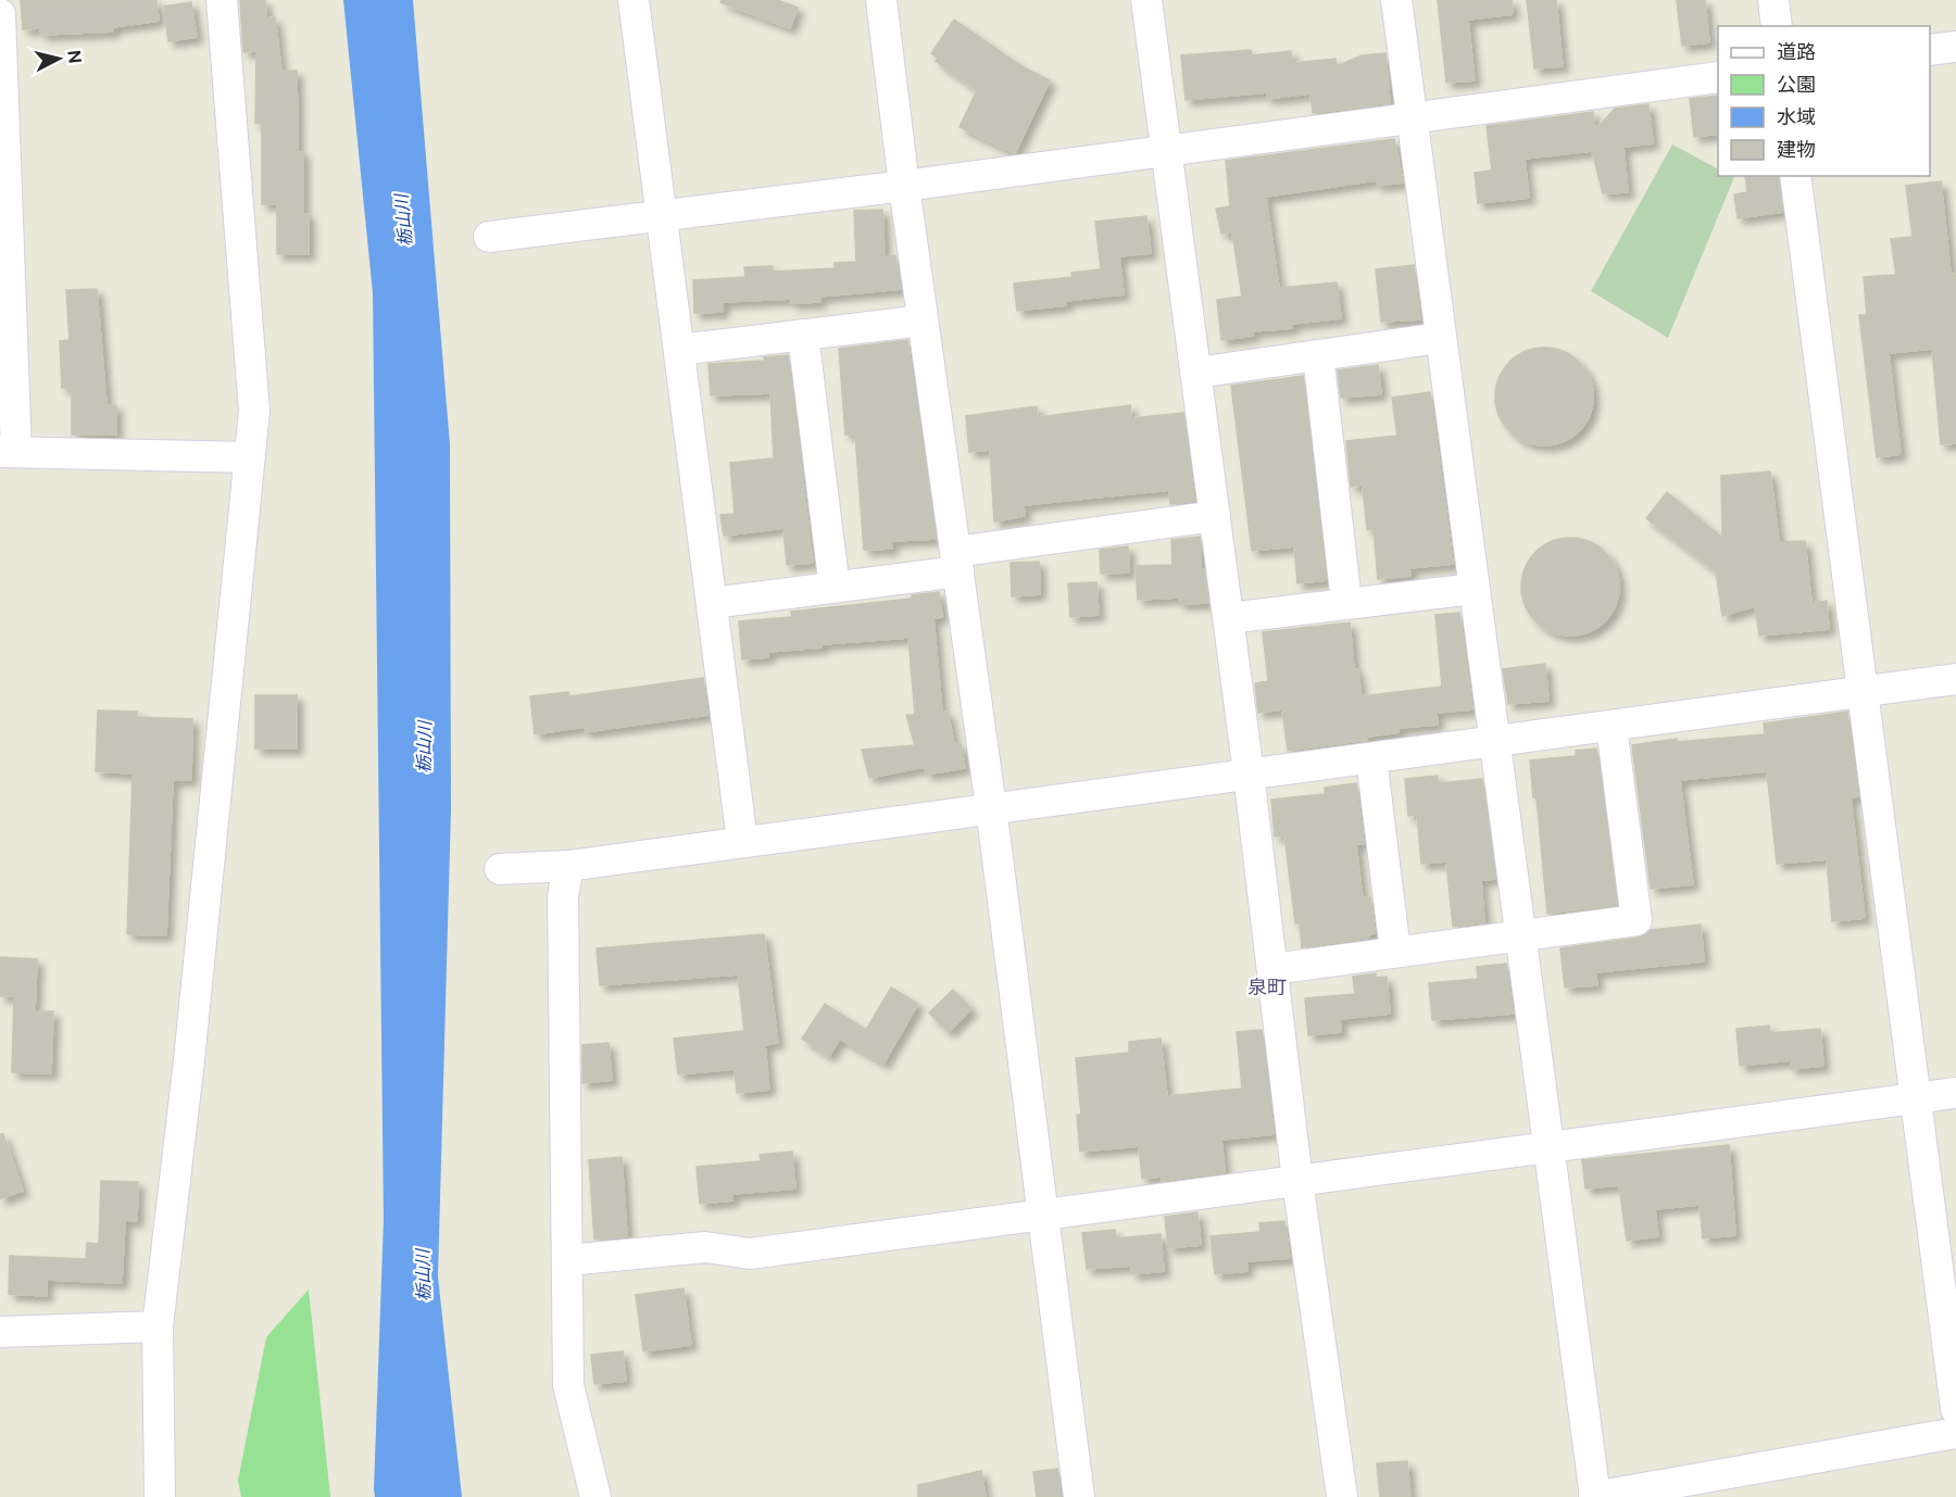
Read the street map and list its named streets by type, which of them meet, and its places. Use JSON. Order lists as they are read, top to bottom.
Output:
{
  "districts": ["泉町"],
  "water": ["栃山川"],
  "legend": [
    "道路",
    "公園",
    "水域",
    "建物"
  ],
  "north": "right"
}
